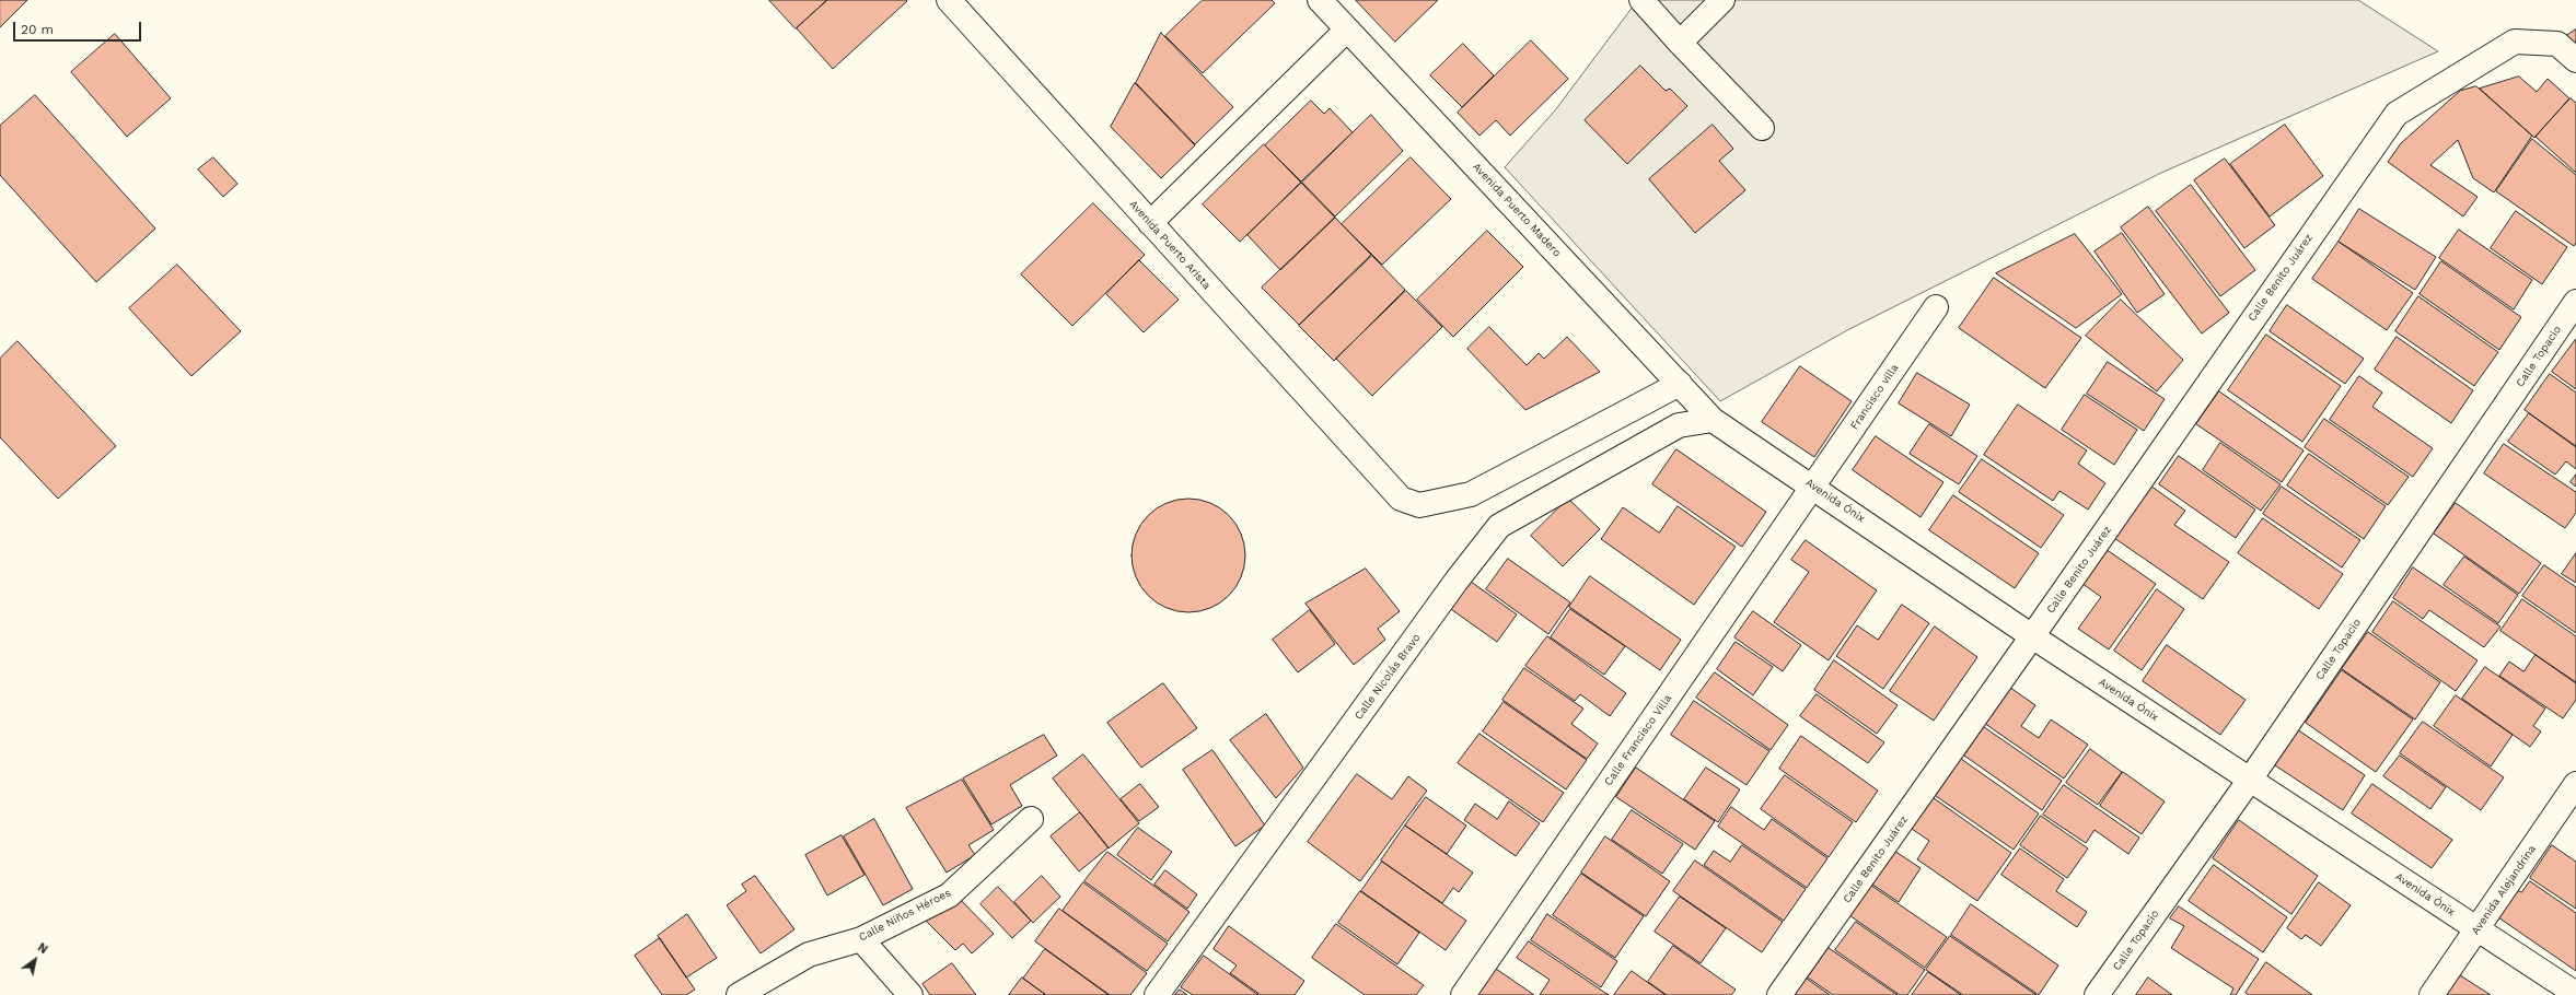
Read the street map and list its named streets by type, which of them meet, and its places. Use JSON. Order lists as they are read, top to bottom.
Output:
{
  "streets": {
    "street": [
      "Avenida Puerto Madero",
      "Avenida Puerto Arista",
      "Calle Benito Juárez",
      "Calle Topacio",
      "Francisco villa",
      "Avenida Ónix",
      "Calle Nicolás Bravo",
      "Calle Francisco Villa",
      "Avenida Alejandrina",
      "Calle Niños Héroes"
    ]
  },
  "crossings": [
    ["Avenida Puerto Madero", "Avenida Puerto Arista"],
    ["Avenida Puerto Madero", "Avenida Ónix"],
    ["Avenida Puerto Madero", "Calle Nicolás Bravo"],
    ["Calle Benito Juárez", "Avenida Ónix"],
    ["Calle Topacio", "Avenida Ónix"],
    ["Francisco villa", "Avenida Ónix"],
    ["Francisco villa", "Calle Francisco Villa"],
    ["Avenida Ónix", "Calle Nicolás Bravo"],
    ["Avenida Ónix", "Calle Francisco Villa"],
    ["Avenida Ónix", "Avenida Alejandrina"]
  ],
  "scale_bar": "20 m",
  "north": "top right"
}
